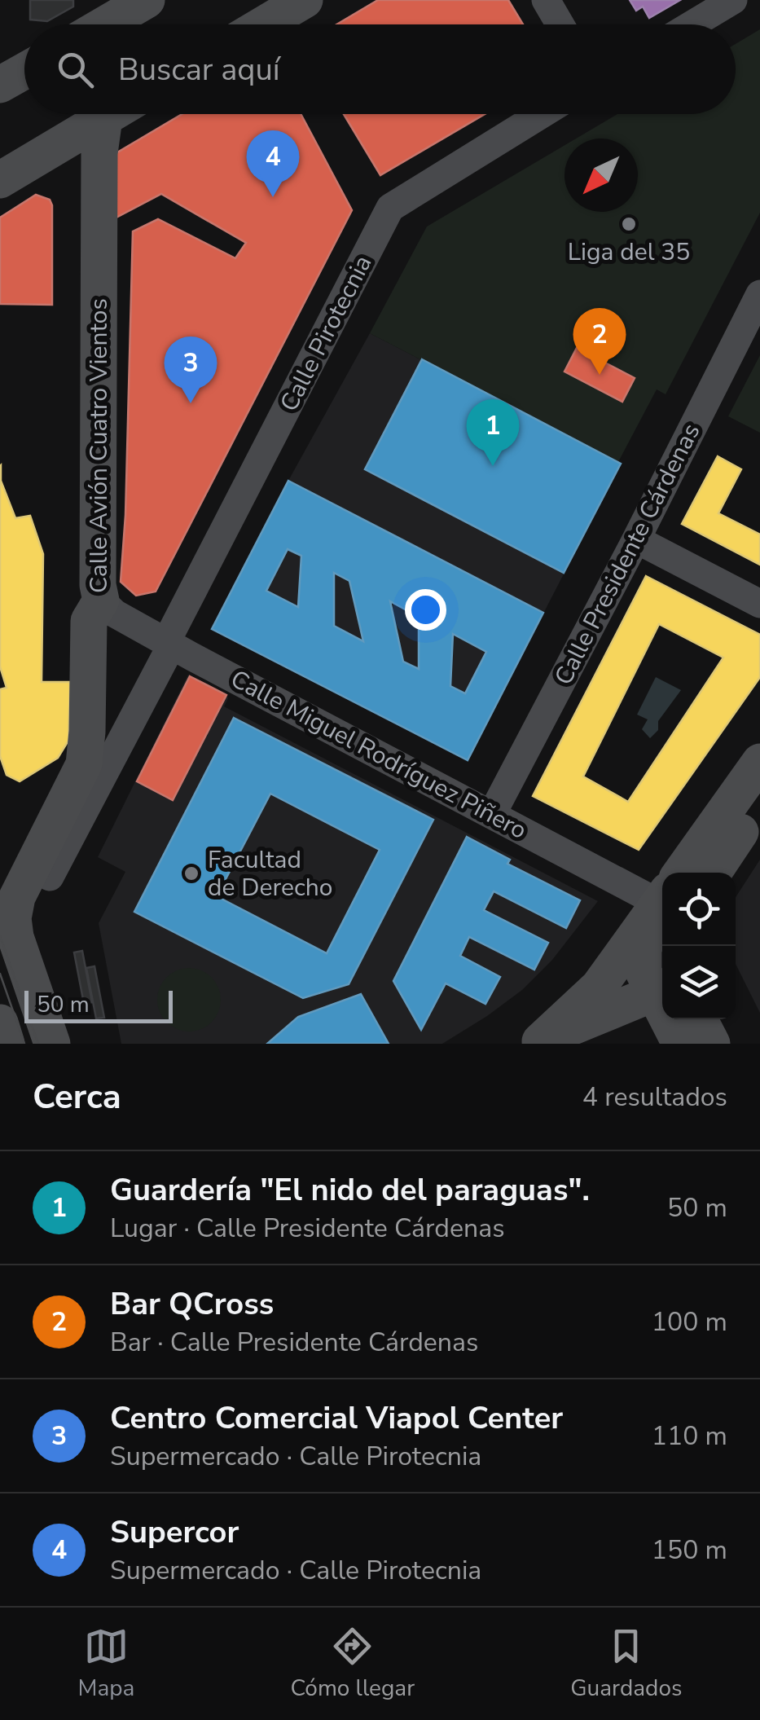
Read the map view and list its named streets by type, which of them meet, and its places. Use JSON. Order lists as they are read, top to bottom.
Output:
{
  "streets": {
    "main road": ["Calle Avión Cuatro Vientos"],
    "street": ["Calle Pirotecnia", "Calle Presidente Cárdenas", "Calle Miguel Rodríguez Piñero"]
  },
  "crossings": [
    ["Calle Pirotecnia", "Calle Miguel Rodríguez Piñero"],
    ["Calle Avión Cuatro Vientos", "Calle Miguel Rodríguez Piñero"],
    ["Calle Presidente Cárdenas", "Calle Miguel Rodríguez Piñero"]
  ],
  "places": ["Liga del 35", "Facultad de Derecho"],
  "scale_bar": "50 m",
  "north": "bottom left",
  "page": {
    "search": "Buscar aquí",
    "pins": [
      "4",
      "2",
      "3",
      "1"
    ],
    "scale": "50 m",
    "heading": ["Cerca", "4 resultados"],
    "list": [
      {
        "mark": "1",
        "name": "Guardería \"El nido del paraguas\".",
        "note": "Lugar · Calle Presidente Cárdenas",
        "value": "50 m"
      },
      {
        "mark": "2",
        "name": "Bar QCross",
        "note": "Bar · Calle Presidente Cárdenas",
        "value": "100 m"
      },
      {
        "mark": "3",
        "name": "Centro Comercial Viapol Center",
        "note": "Supermercado · Calle Pirotecnia",
        "value": "110 m"
      },
      {
        "mark": "4",
        "name": "Supercor",
        "note": "Supermercado · Calle Pirotecnia",
        "value": "150 m"
      }
    ],
    "nav": ["Mapa", "Cómo llegar", "Guardados"]
  }
}
